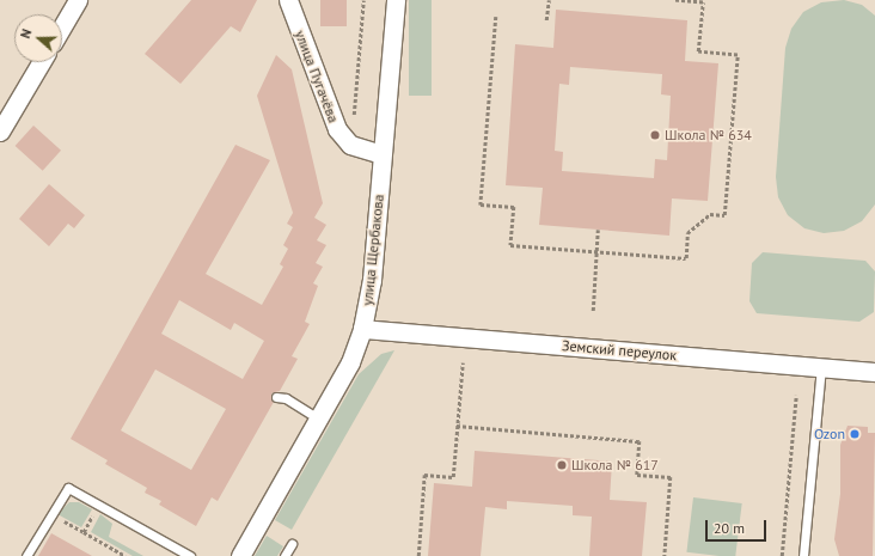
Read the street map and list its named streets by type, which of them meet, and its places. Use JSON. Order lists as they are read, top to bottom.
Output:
{
  "streets": {
    "street": ["улица Пугачёва", "улица Щербакова", "Земский переулок"]
  },
  "crossings": [
    ["улица Пугачёва", "улица Щербакова"],
    ["улица Щербакова", "Земский переулок"]
  ],
  "places": ["Школа № 634", "Ozon", "Школа № 617"],
  "scale_bar": "20 m",
  "north": "left"
}
